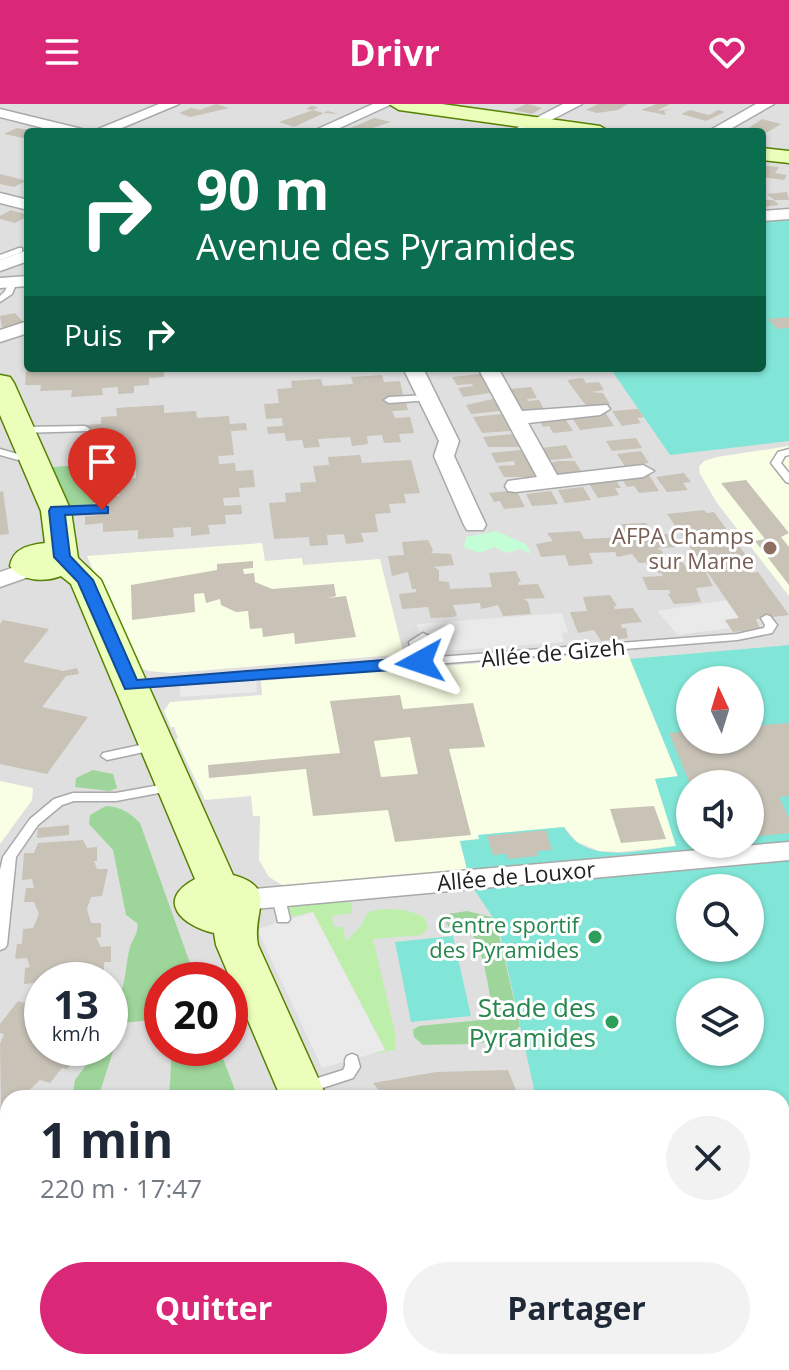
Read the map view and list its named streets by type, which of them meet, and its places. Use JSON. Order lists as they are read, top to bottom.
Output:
{
  "streets": {
    "street": ["Allée de Louxor"],
    "lane": ["Allée de Gizeh"]
  },
  "places": ["AFPA Champs sur Marne", "Centre sportif des Pyramides", "Stade des Pyramides"],
  "north": "top",
  "page": {
    "header": "Drivr",
    "turn": ["90 m", "Avenue des Pyramides"],
    "then": "Puis",
    "speed": "13 km/h",
    "limit": "20",
    "heading": ["1 min", "220 m · 17:47"],
    "buttons": ["Quitter", "Partager"]
  }
}
